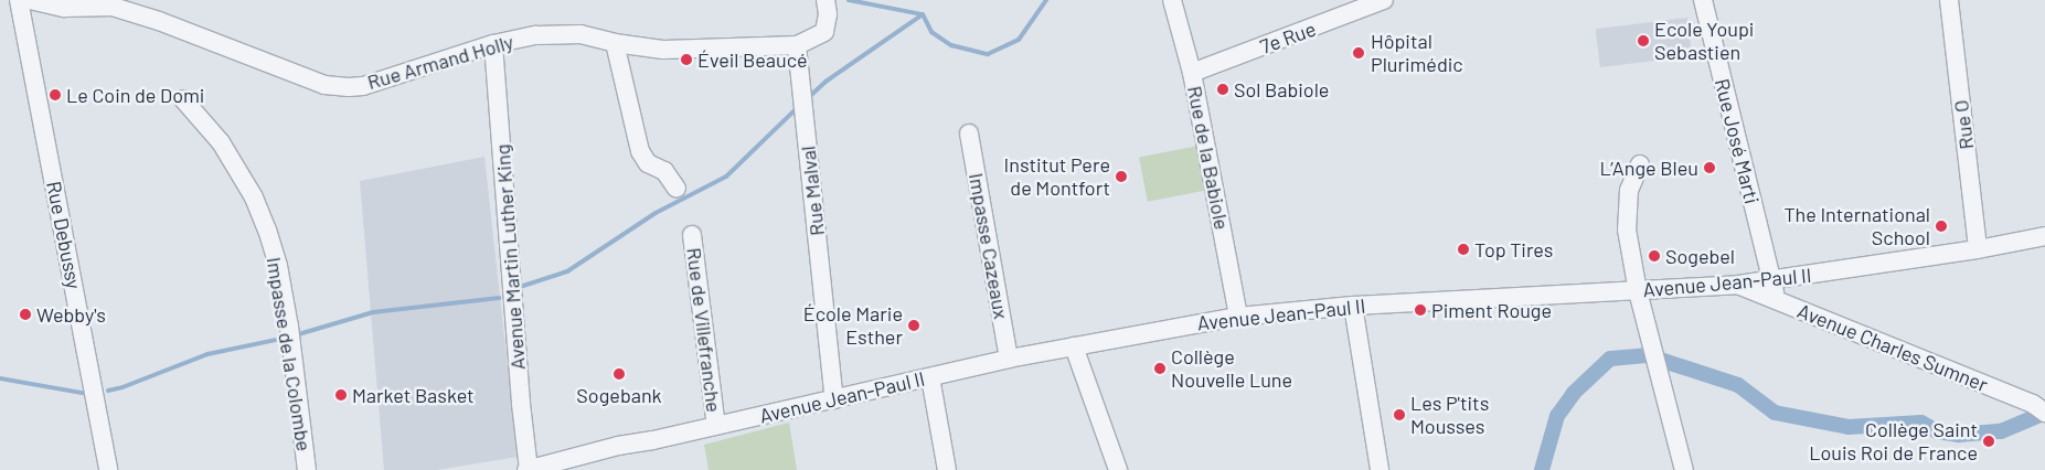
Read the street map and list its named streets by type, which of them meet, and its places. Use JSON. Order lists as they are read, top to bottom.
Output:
{
  "streets": {
    "street": [
      "7e Rue",
      "Rue Armand Holly",
      "Rue O",
      "Rue José Marti",
      "Rue de la Babiole",
      "Rue Malval",
      "Rue Debussy",
      "Impasse Cazeaux",
      "Avenue Martin Luther King",
      "Avenue Jean-Paul II",
      "Rue de Villefranche",
      "Avenue Charles Sumner",
      "Impasse de la Colombe"
    ]
  },
  "crossings": [
    ["7e Rue", "Rue de la Babiole"],
    ["Rue Armand Holly", "Rue Malval"],
    ["Rue Armand Holly", "Avenue Martin Luther King"],
    ["Rue O", "Avenue Jean-Paul II"],
    ["Rue José Marti", "Avenue Jean-Paul II"],
    ["Rue José Marti", "Avenue Charles Sumner"],
    ["Rue de la Babiole", "Avenue Jean-Paul II"],
    ["Rue Malval", "Avenue Jean-Paul II"],
    ["Impasse Cazeaux", "Avenue Jean-Paul II"],
    ["Avenue Martin Luther King", "Avenue Jean-Paul II"],
    ["Avenue Jean-Paul II", "Rue de Villefranche"],
    ["Avenue Jean-Paul II", "Avenue Charles Sumner"]
  ],
  "places": [
    "Ecole Youpi Sebastien",
    "Hôpital Plurimédic",
    "Éveil Beaucé",
    "Sol Babiole",
    "Le Coin de Domi",
    "L’Ange Bleu",
    "Institut Pere de Montfort",
    "The International School",
    "Top Tires",
    "Sogebel",
    "Piment Rouge",
    "Webby's",
    "École Marie Esther",
    "Collège Nouvelle Lune",
    "Sogebank",
    "Market Basket",
    "Les P'tits Mousses",
    "Collège Saint Louis Roi de France"
  ]
}
